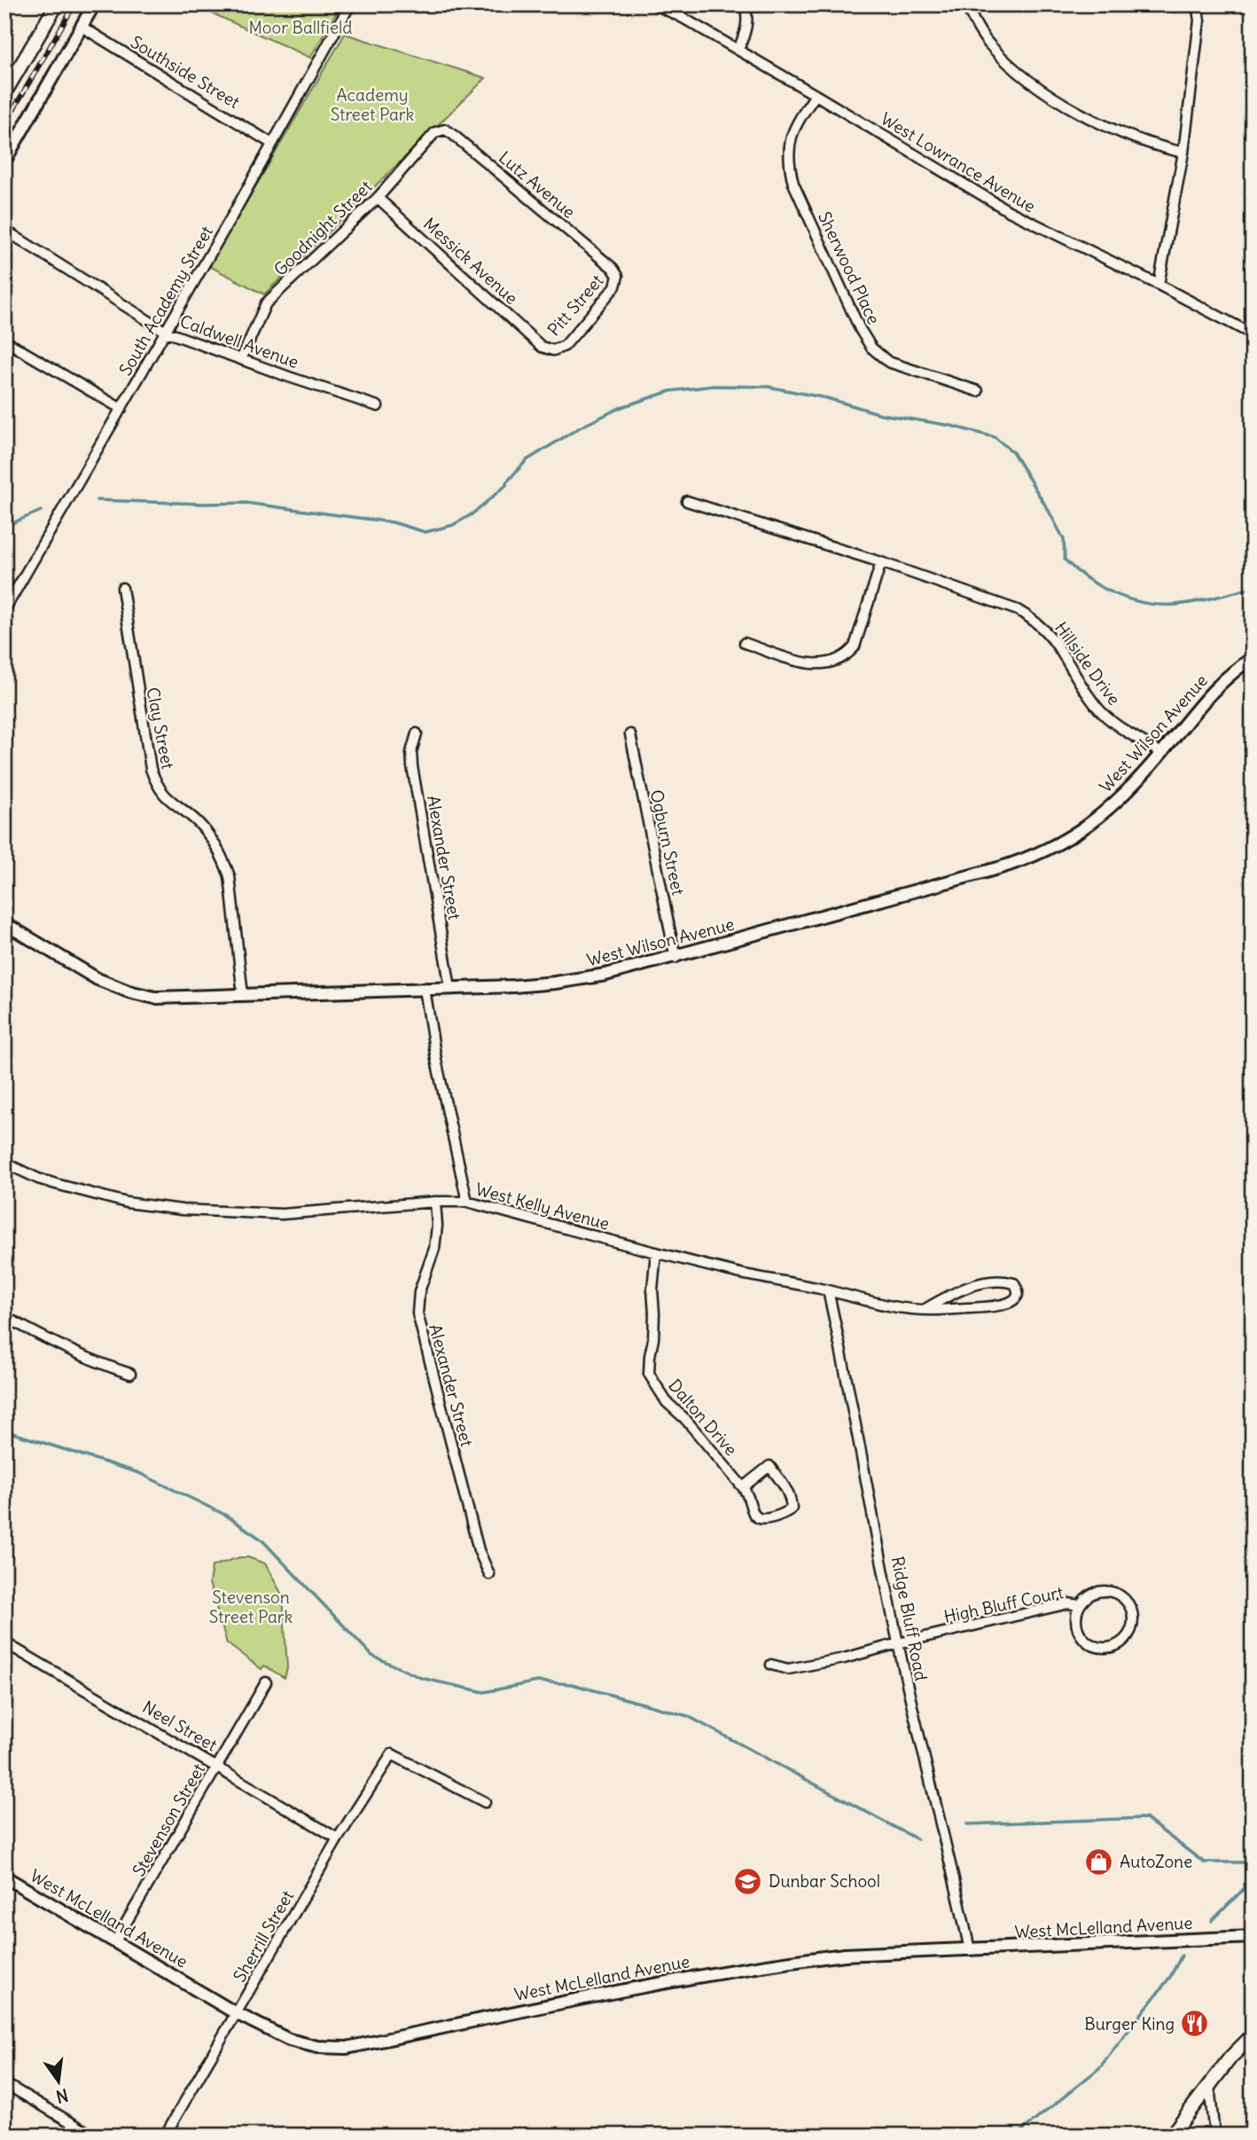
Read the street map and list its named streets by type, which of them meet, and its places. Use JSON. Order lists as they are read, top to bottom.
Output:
{
  "streets": {
    "street": [
      "Southside Street",
      "West Lowrance Avenue",
      "Lutz Avenue",
      "Goodnight Street",
      "Messick Avenue",
      "Sherwood Place",
      "South Academy Street",
      "Pitt Street",
      "Caldwell Avenue",
      "Hillside Drive",
      "Clay Street",
      "West Wilson Avenue",
      "Ogburn Street",
      "Alexander Street",
      "West Kelly Avenue",
      "Dalton Drive",
      "High Bluff Court",
      "Ridge Bluff Road",
      "Neel Street",
      "Stevenson Street",
      "West McLelland Avenue",
      "Sherrill Street"
    ]
  },
  "crossings": [
    ["Southside Street", "South Academy Street"],
    ["West Lowrance Avenue", "Sherwood Place"],
    ["Lutz Avenue", "Goodnight Street"],
    ["Lutz Avenue", "Pitt Street"],
    ["Goodnight Street", "Messick Avenue"],
    ["Goodnight Street", "Caldwell Avenue"],
    ["Messick Avenue", "Pitt Street"],
    ["South Academy Street", "Caldwell Avenue"],
    ["Hillside Drive", "West Wilson Avenue"],
    ["Clay Street", "West Wilson Avenue"],
    ["West Wilson Avenue", "Ogburn Street"],
    ["West Wilson Avenue", "Alexander Street"],
    ["Alexander Street", "West Kelly Avenue"],
    ["West Kelly Avenue", "Dalton Drive"],
    ["West Kelly Avenue", "Ridge Bluff Road"],
    ["High Bluff Court", "Ridge Bluff Road"],
    ["Ridge Bluff Road", "West McLelland Avenue"],
    ["Neel Street", "Stevenson Street"],
    ["Neel Street", "Sherrill Street"],
    ["Stevenson Street", "West McLelland Avenue"],
    ["West McLelland Avenue", "Sherrill Street"]
  ],
  "parks": ["Moor Ballfield", "Academy Street Park", "Stevenson Street Park"],
  "places": {
    "shop": ["AutoZone"],
    "school or university": ["Dunbar School"],
    "restaurant": ["Burger King"]
  },
  "north": "bottom"
}
